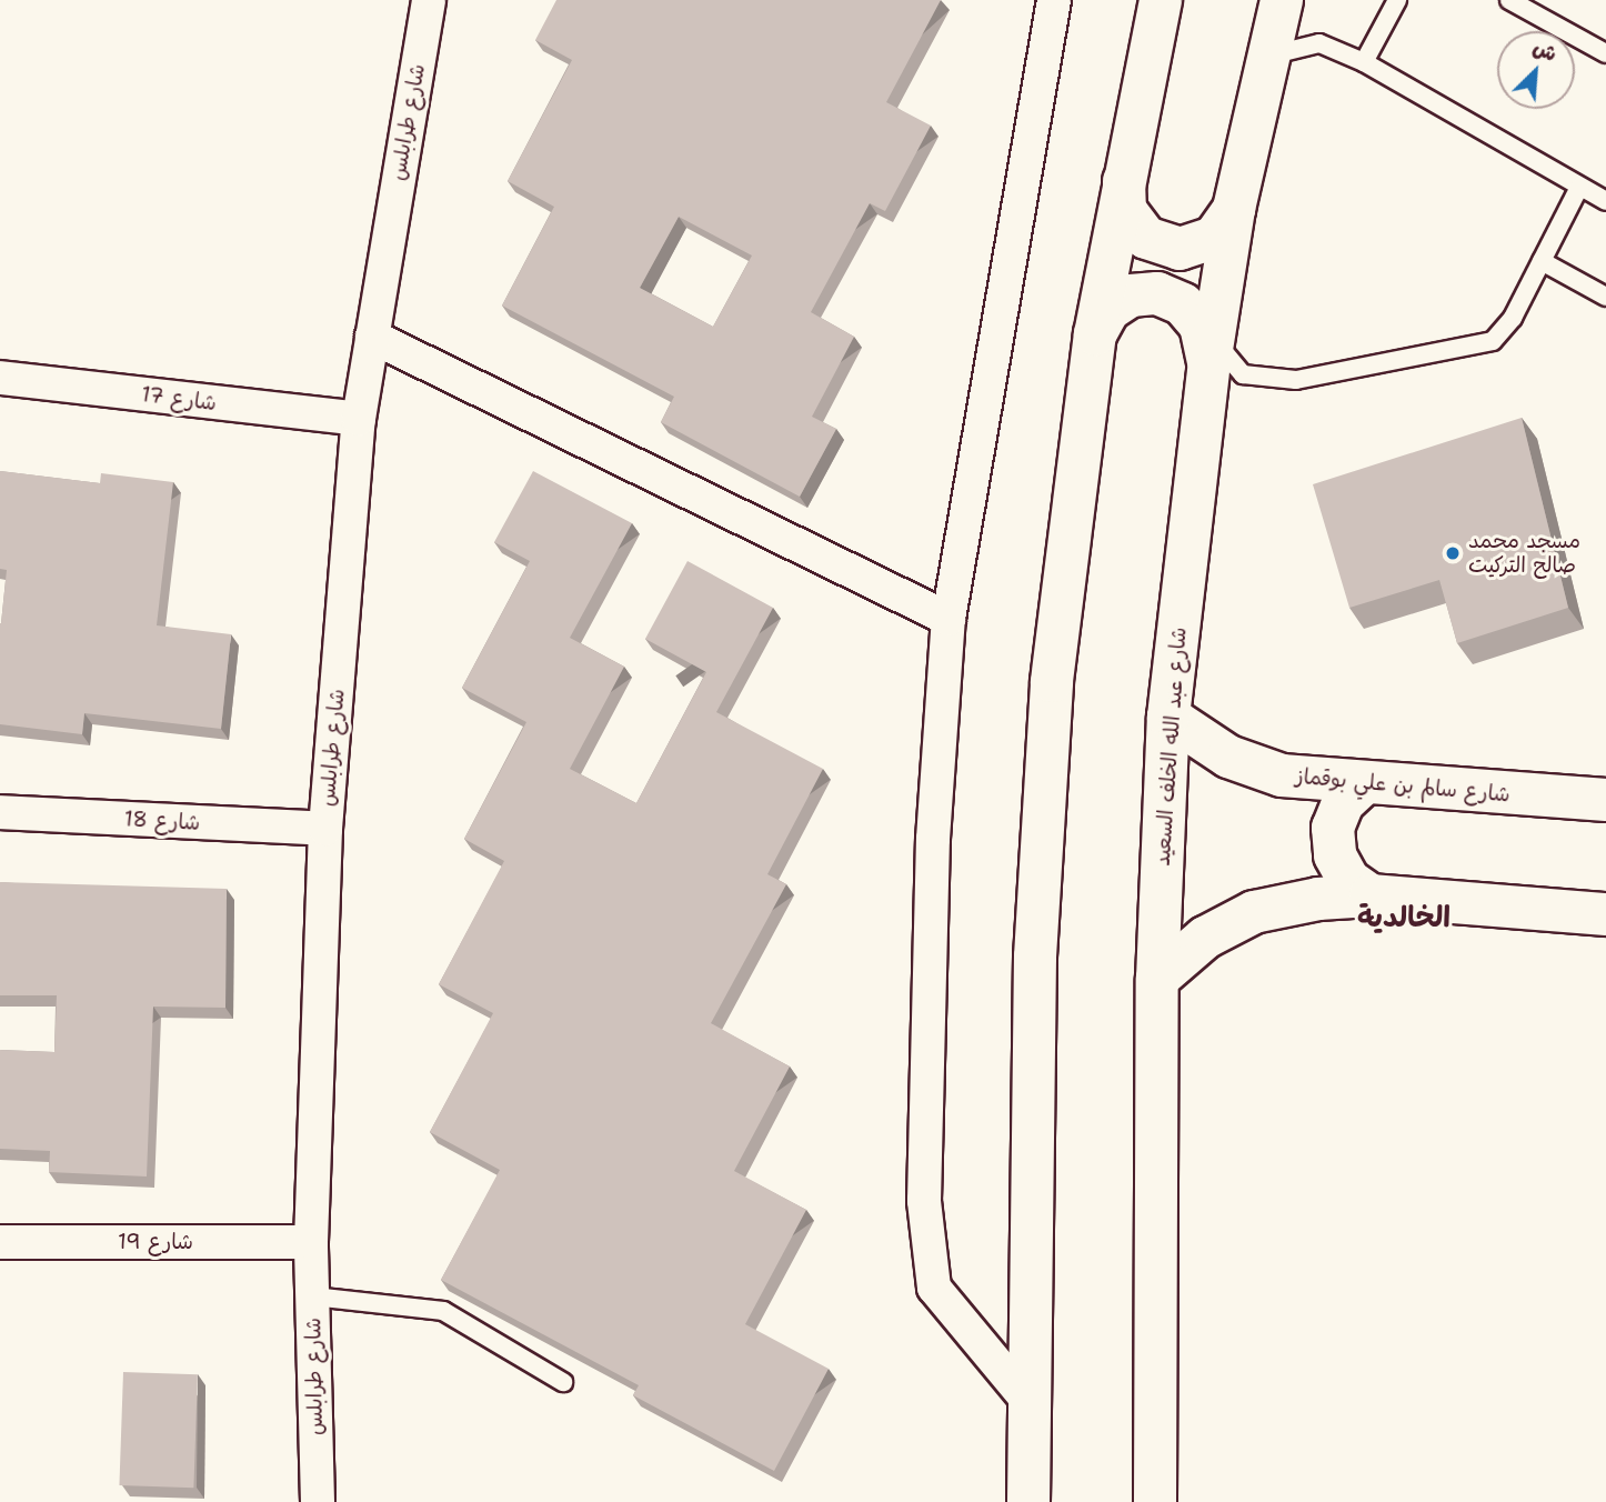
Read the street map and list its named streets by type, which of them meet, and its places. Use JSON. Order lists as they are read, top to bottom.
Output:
{
  "streets": {
    "main road": ["شارع عبد الله الخلف السعيد", "شارع سالم بن علي بوقماز"],
    "street": [
      "شارع طرابلس",
      "شارع 17",
      "شارع 18",
      "شارع 19"
    ]
  },
  "crossings": [
    ["شارع طرابلس", "شارع 17"],
    ["شارع طرابلس", "شارع 18"],
    ["شارع طرابلس", "شارع 19"],
    ["شارع عبد الله الخلف السعيد", "شارع سالم بن علي بوقماز"]
  ],
  "districts": ["الخالدية"],
  "places": ["مسجد محمد صالح التركيت"],
  "north": "top right"
}
